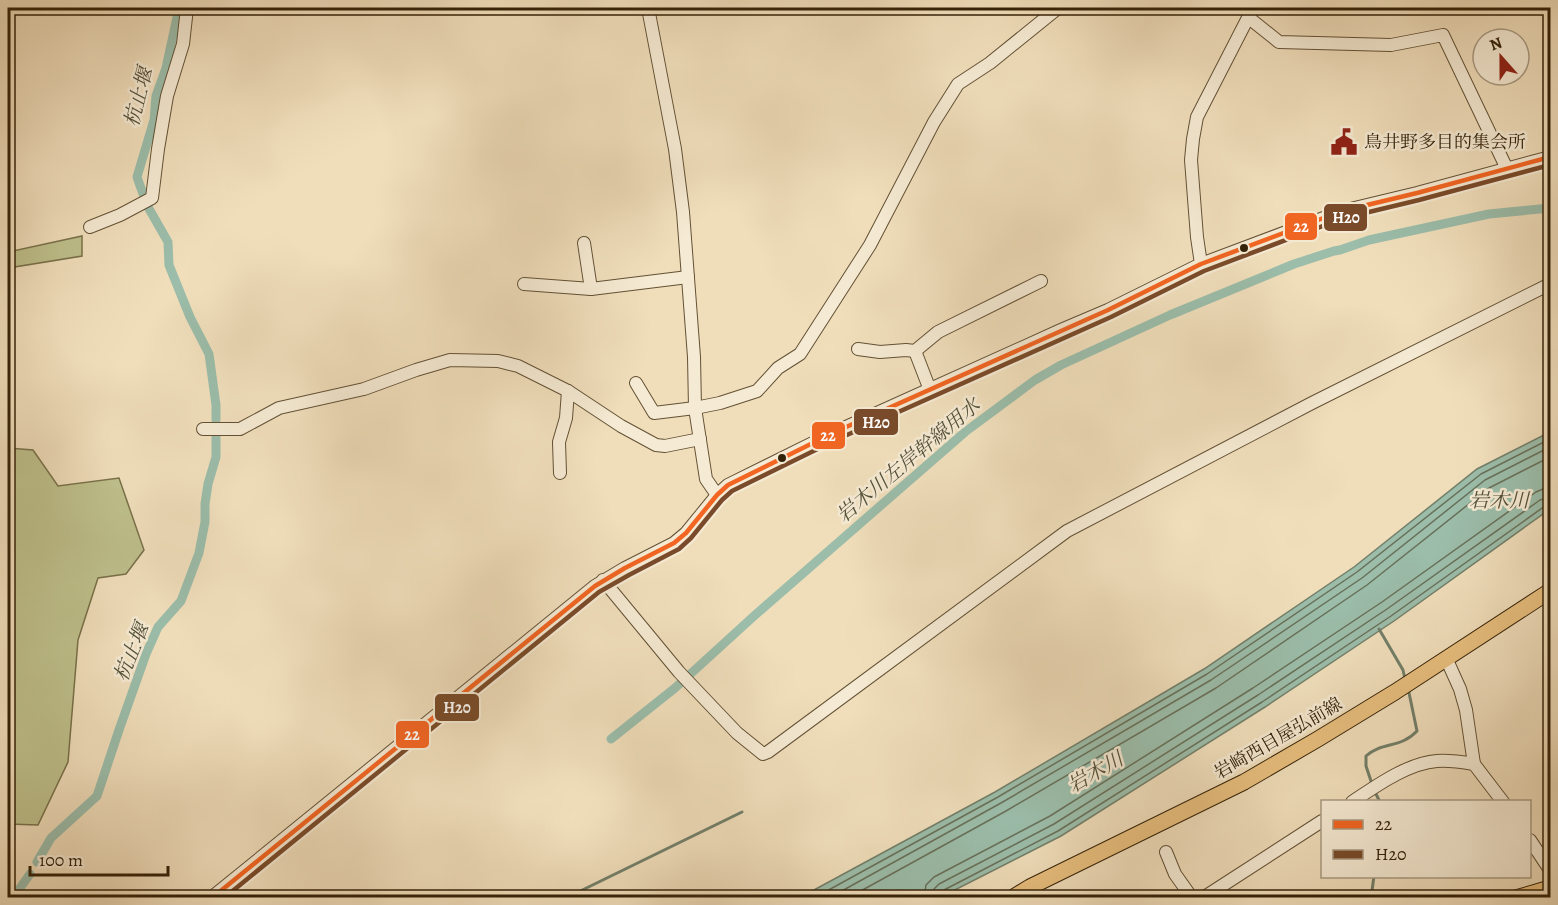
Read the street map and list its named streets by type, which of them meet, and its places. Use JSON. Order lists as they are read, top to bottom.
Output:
{
  "streets": {
    "main road": ["岩崎西目屋弘前線"]
  },
  "water": ["杭止堰", "岩木川左岸幹線用水", "岩木川"],
  "places": {
    "public building": ["鳥井野多目的集会所"]
  },
  "lines": ["transit line 22", "transit line H20"],
  "legend": ["22", "H20"],
  "scale_bar": "100 m",
  "north": "top"
}
